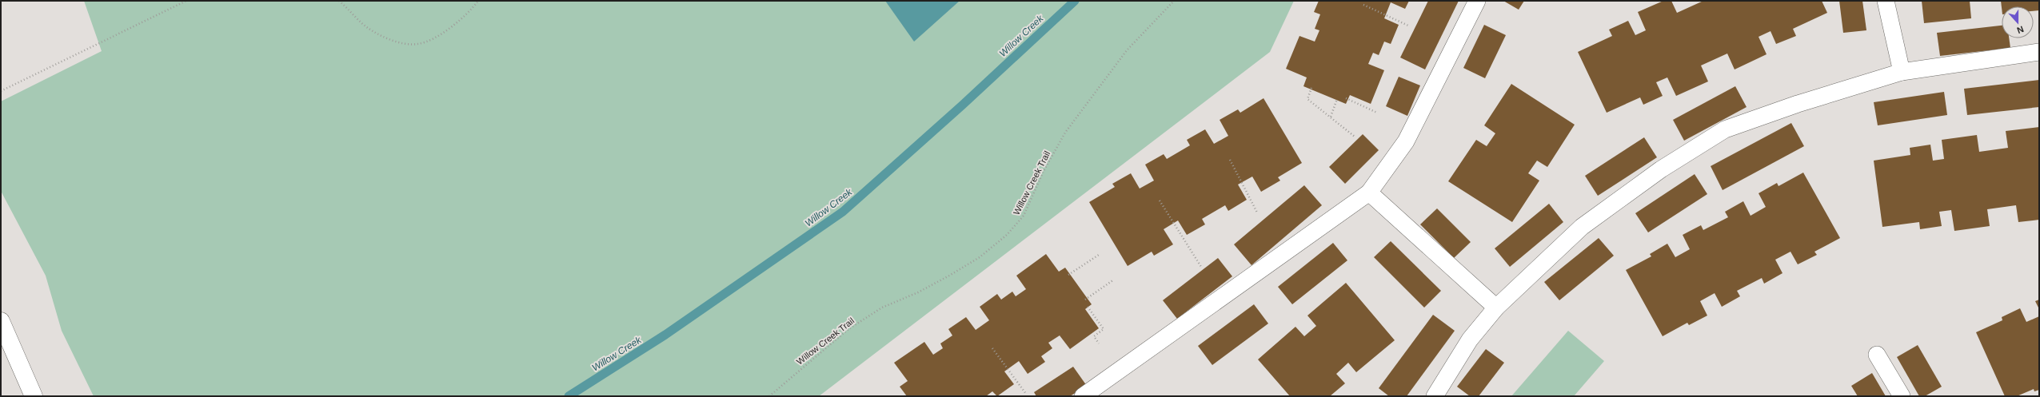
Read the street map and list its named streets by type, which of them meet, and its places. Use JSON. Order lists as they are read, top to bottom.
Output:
{
  "streets": {
    "path": ["Willow Creek Trail"]
  },
  "water": ["Willow Creek"],
  "north": "bottom"
}
